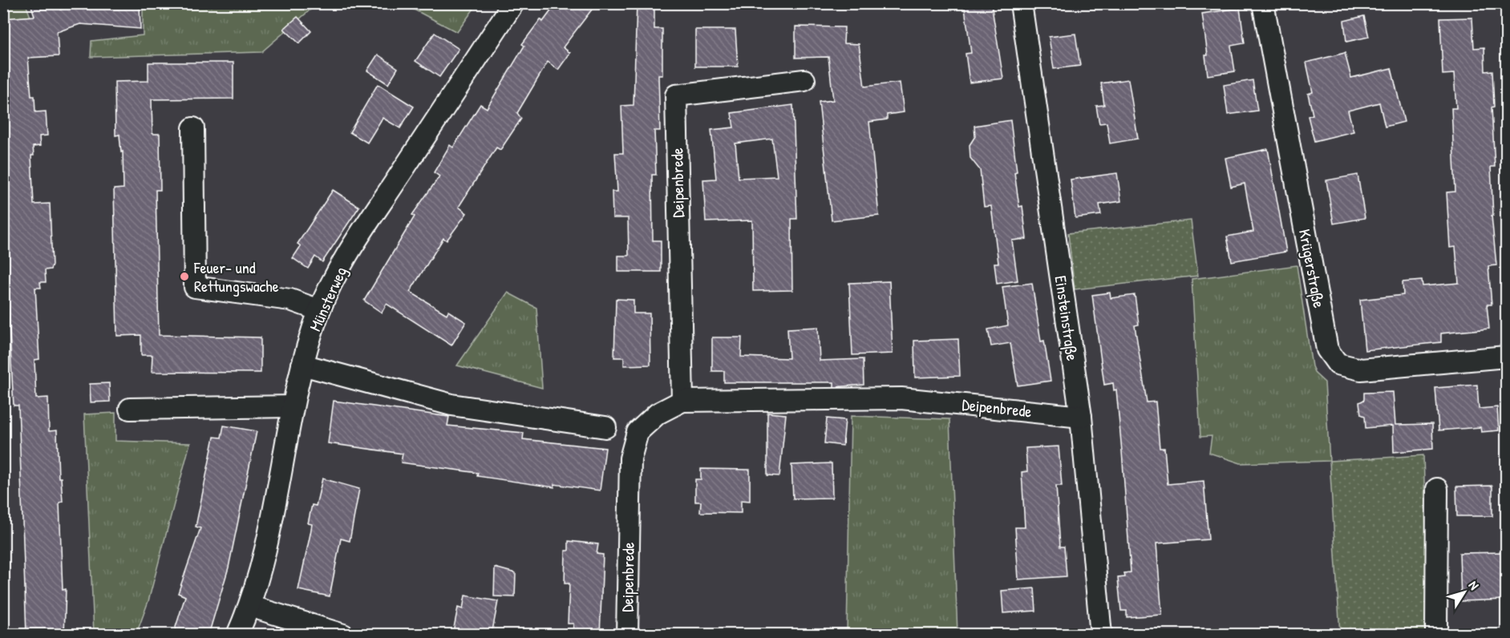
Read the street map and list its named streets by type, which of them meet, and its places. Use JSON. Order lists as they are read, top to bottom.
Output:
{
  "streets": {
    "street": [
      "Deipenbrede",
      "Krügerstraße",
      "Münsterweg",
      "Einsteinstraße"
    ]
  },
  "crossings": [
    ["Deipenbrede", "Einsteinstraße"]
  ],
  "places": ["Feuer- und Rettungswache"],
  "north": "top right"
}
